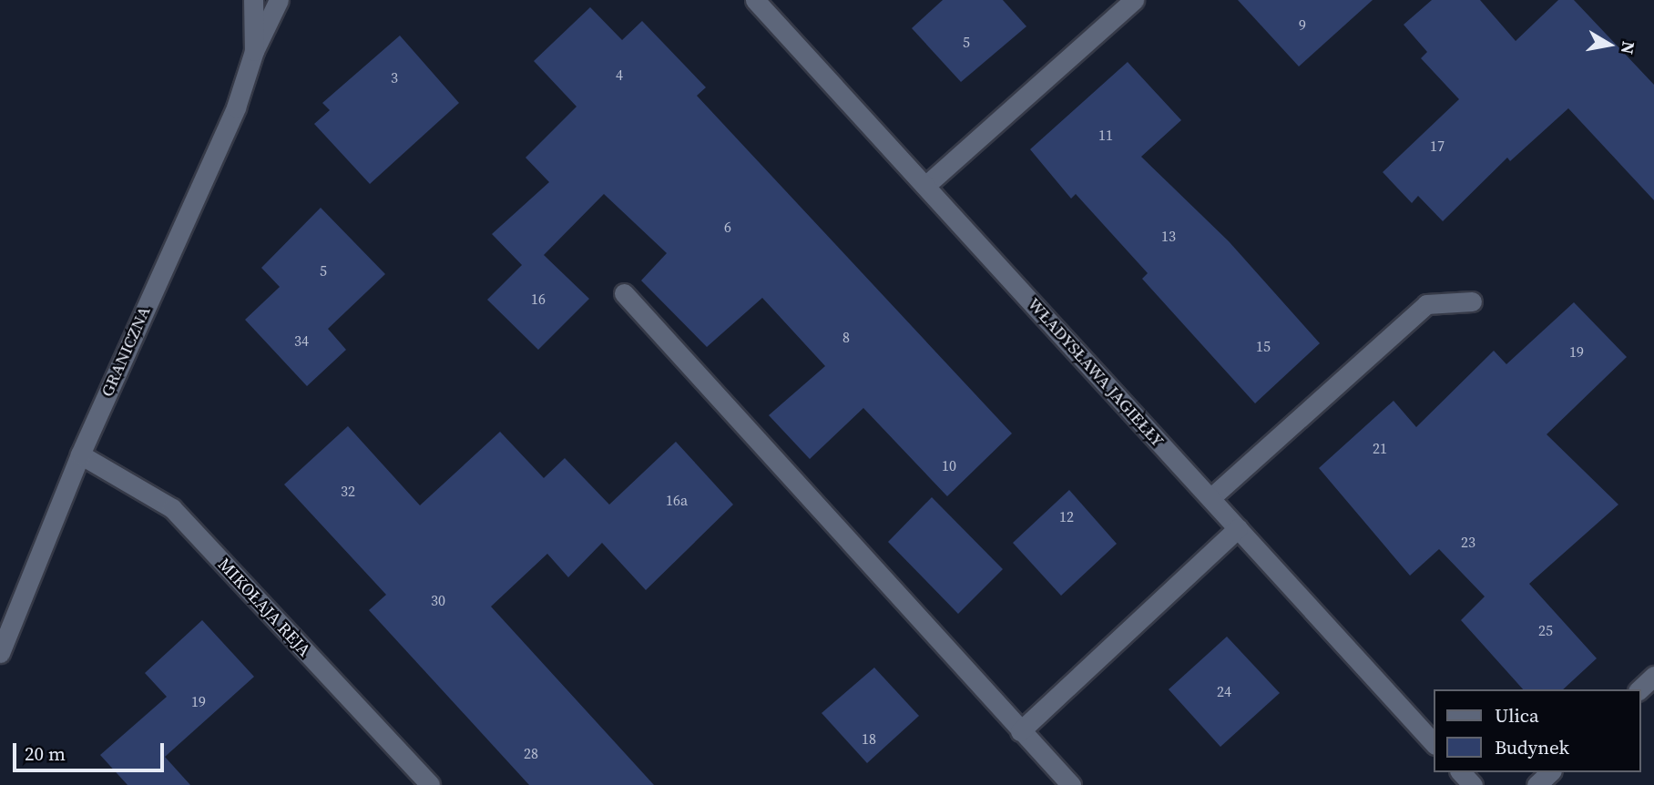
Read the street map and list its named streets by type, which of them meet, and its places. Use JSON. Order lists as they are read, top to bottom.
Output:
{
  "streets": {
    "street": ["GRANICZNA", "WŁADYSŁAWA JAGIEŁŁY", "MIKOŁAJA REJA"]
  },
  "crossings": [
    ["GRANICZNA", "MIKOŁAJA REJA"]
  ],
  "house_numbers": [
    "9",
    "5",
    "4",
    "3",
    "11",
    "17",
    "6",
    "13",
    "5",
    "16",
    "8",
    "34",
    "15",
    "19",
    "21",
    "10",
    "32",
    "16a",
    "12",
    "23",
    "30",
    "25",
    "24",
    "19",
    "18",
    "28"
  ],
  "legend": ["Ulica", "Budynek"],
  "scale_bar": "20 m",
  "north": "right"
}
